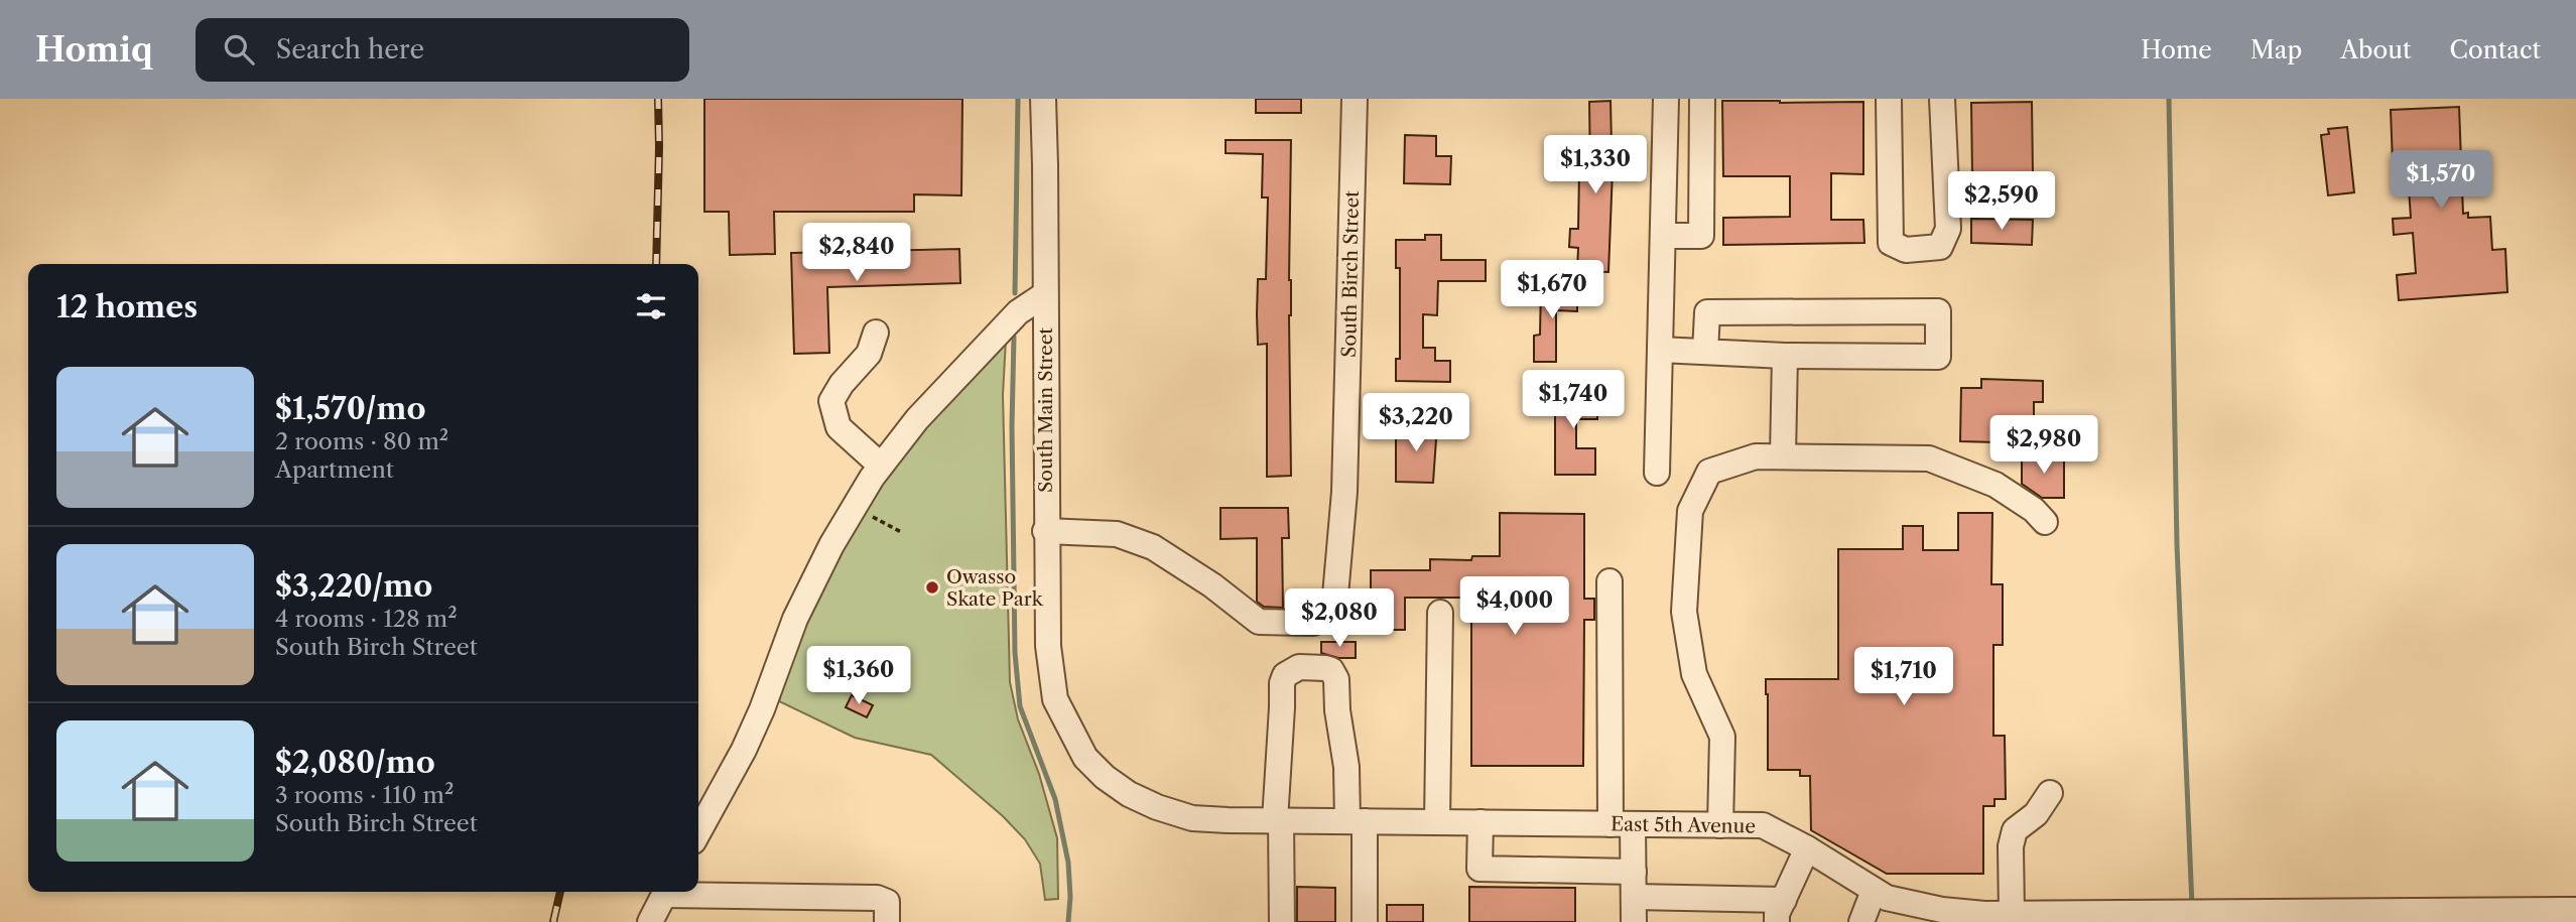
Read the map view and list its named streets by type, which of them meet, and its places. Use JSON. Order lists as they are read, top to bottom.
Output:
{
  "streets": {
    "street": ["South Birch Street", "South Main Street", "East 5th Avenue"]
  },
  "crossings": [
    ["South Birch Street", "South Main Street"],
    ["South Main Street", "East 5th Avenue"]
  ],
  "places": ["Owasso Skate Park"],
  "page": {
    "header": "Homiq",
    "search": "Search here",
    "nav": [
      "Home",
      "Map",
      "About",
      "Contact"
    ],
    "price": [
      "$1,330",
      "$1,570",
      "$2,590",
      "$2,840",
      "$1,670",
      "$1,740",
      "$3,220",
      "$2,980",
      "$4,000",
      "$2,080",
      "$1,360",
      "$1,710"
    ],
    "heading": "12 homes",
    "list": [
      {
        "name": "$1,570/mo",
        "note": "2 rooms · 80 m² · Apartment"
      },
      {
        "name": "$3,220/mo",
        "note": "4 rooms · 128 m² · South Birch Street"
      },
      {
        "name": "$2,080/mo",
        "note": "3 rooms · 110 m² · South Birch Street"
      }
    ]
  }
}
